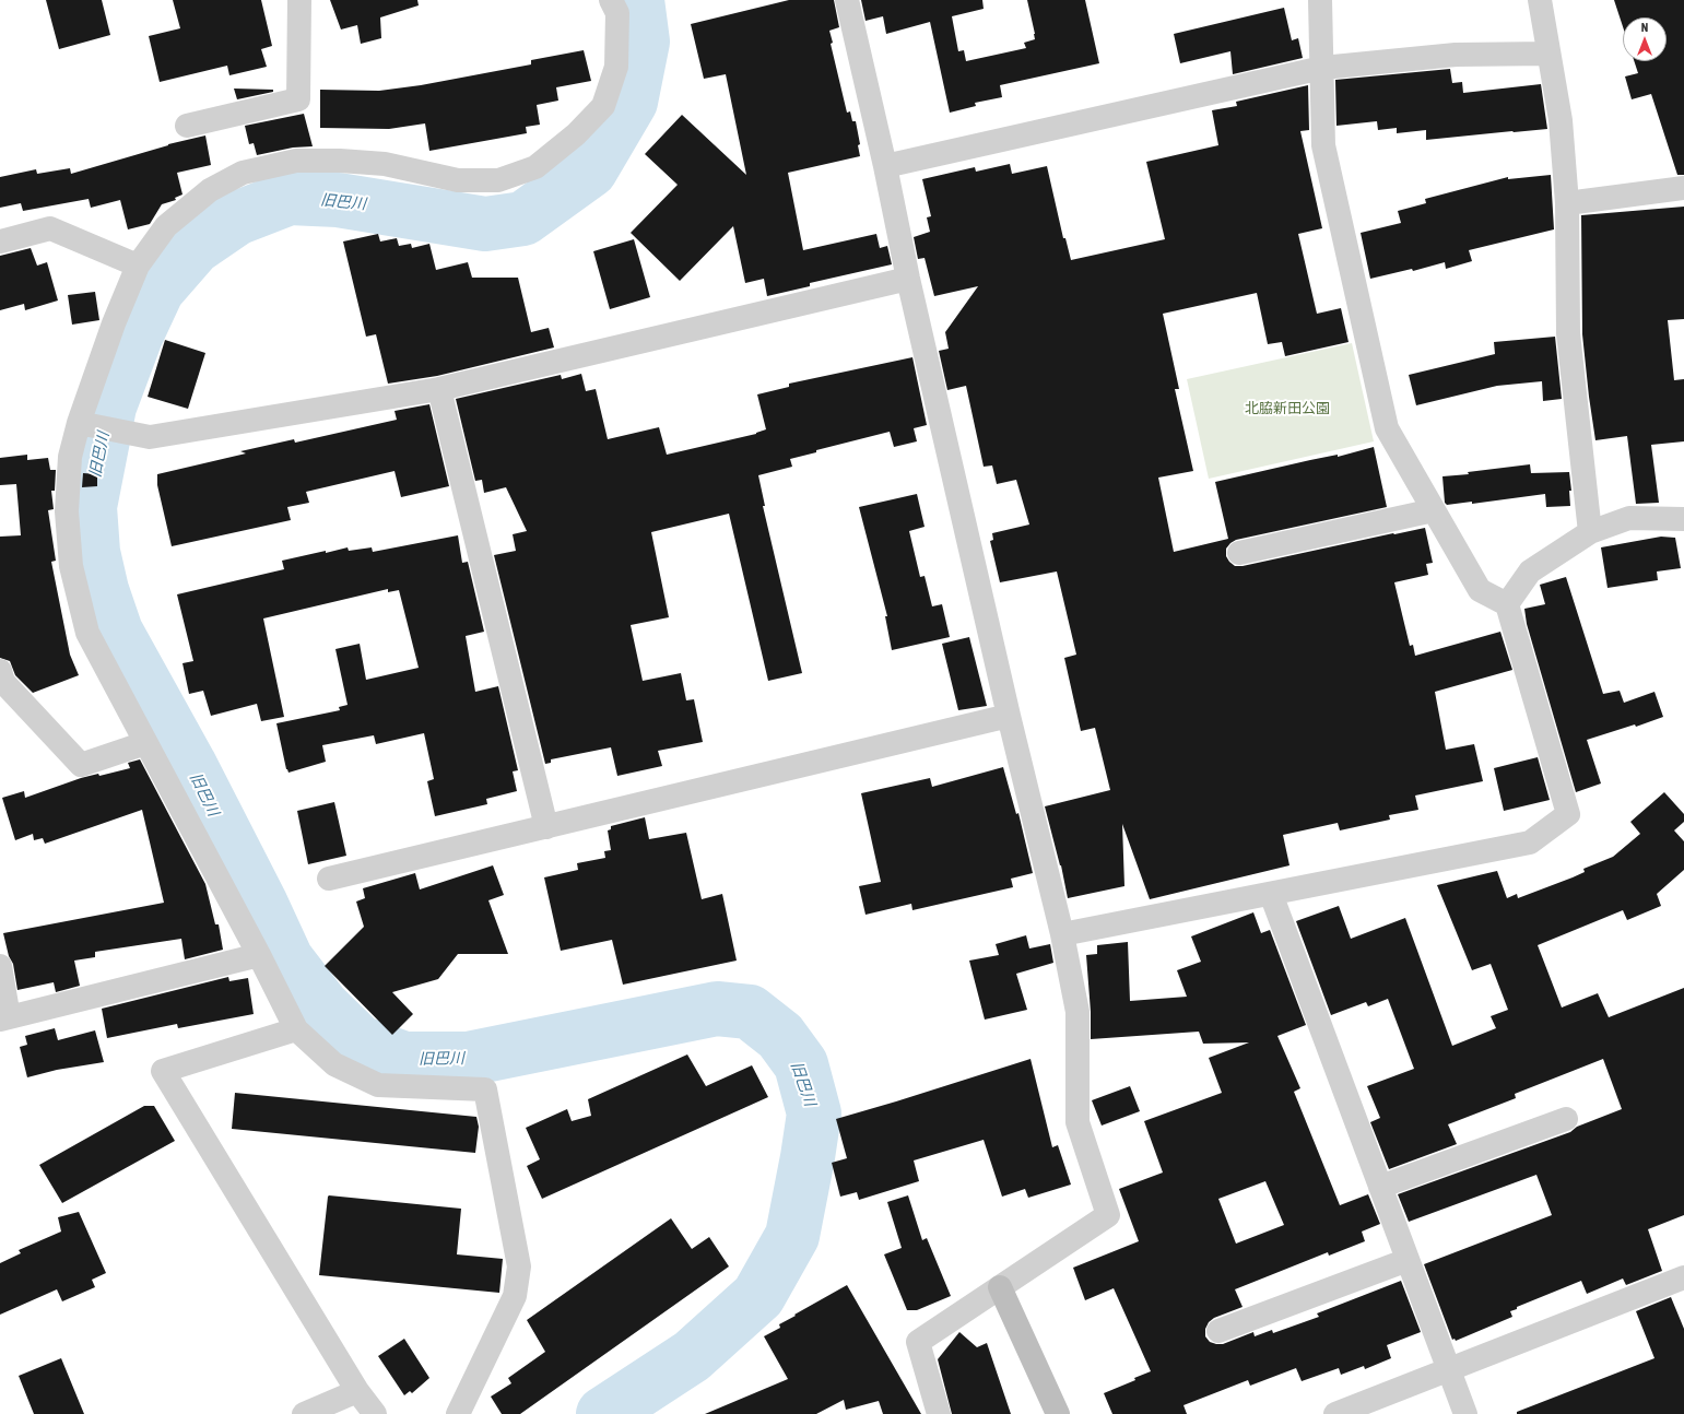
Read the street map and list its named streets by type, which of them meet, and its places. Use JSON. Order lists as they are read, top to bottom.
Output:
{
  "water": ["旧巴川"],
  "parks": ["北脇新田公園"],
  "north": "top"
}
